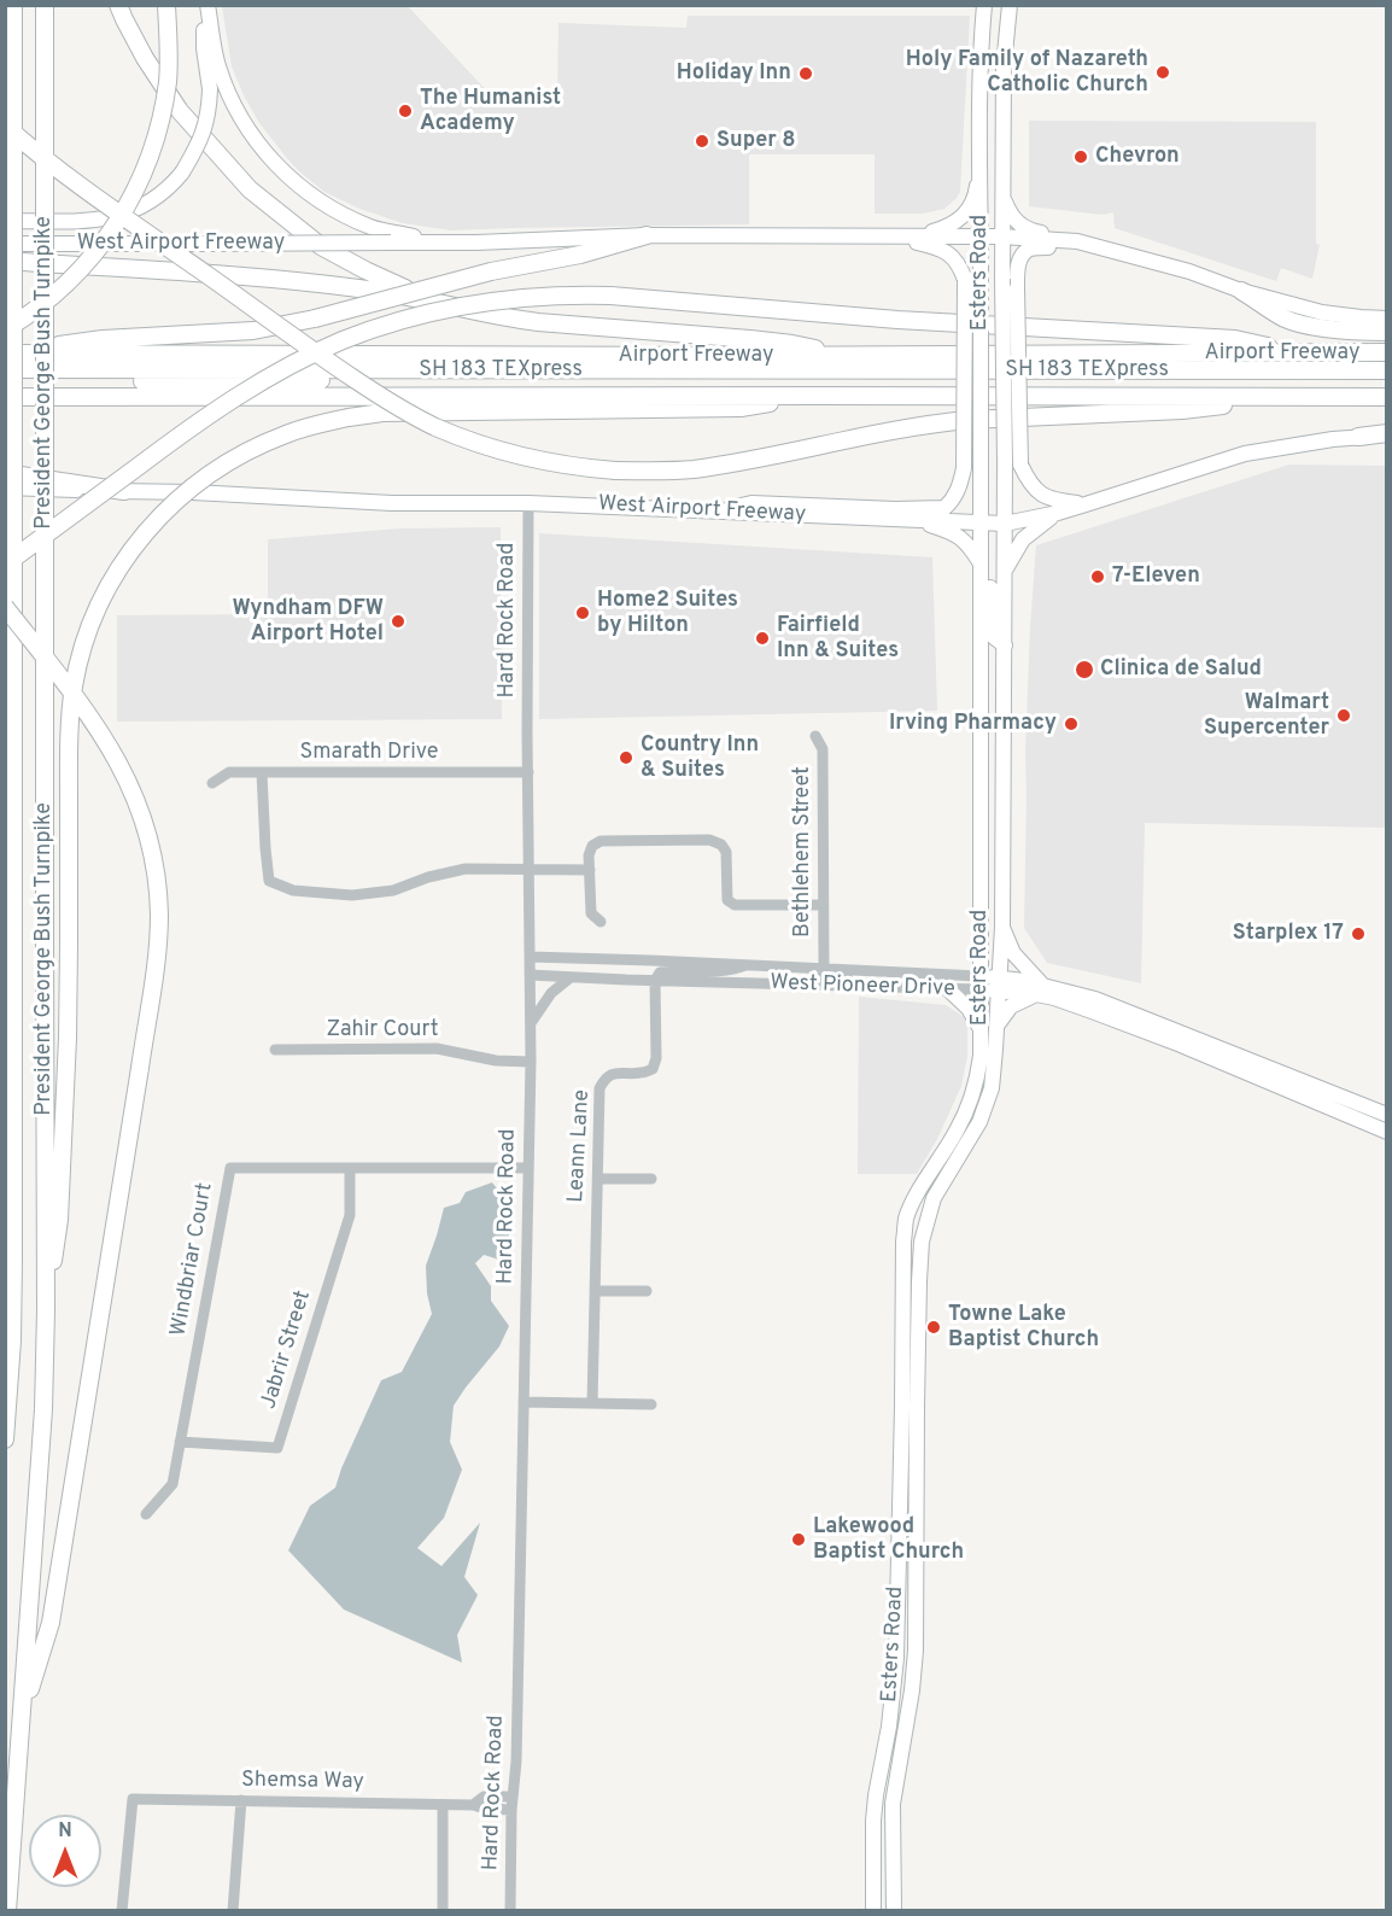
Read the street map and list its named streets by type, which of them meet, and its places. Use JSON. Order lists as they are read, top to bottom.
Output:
{
  "streets": {
    "highway": ["Airport Freeway", "SH 183 TEXpress", "President George Bush Turnpike"],
    "main road": ["West Airport Freeway", "Esters Road", "West Pioneer Drive"],
    "street": [
      "Hard Rock Road",
      "Smarath Drive",
      "Bethlehem Street",
      "Zahir Court",
      "Leann Lane",
      "Windbriar Court",
      "Jabrir Street",
      "Shemsa Way"
    ]
  },
  "crossings": [
    ["West Airport Freeway", "Esters Road"],
    ["West Airport Freeway", "Hard Rock Road"],
    ["Esters Road", "West Pioneer Drive"],
    ["Hard Rock Road", "Smarath Drive"],
    ["Hard Rock Road", "West Pioneer Drive"],
    ["Hard Rock Road", "Zahir Court"],
    ["Hard Rock Road", "Windbriar Court"],
    ["Hard Rock Road", "Shemsa Way"],
    ["Bethlehem Street", "West Pioneer Drive"],
    ["West Pioneer Drive", "Leann Lane"],
    ["Windbriar Court", "Jabrir Street"]
  ],
  "places": [
    "Holy Family of Nazareth Catholic Church",
    "Holiday Inn",
    "The Humanist Academy",
    "Super 8",
    "Chevron",
    "7-Eleven",
    "Home2 Suites by Hilton",
    "Wyndham DFW Airport Hotel",
    "Fairfield Inn & Suites",
    "Clinica de Salud",
    "Walmart Supercenter",
    "Irving Pharmacy",
    "Country Inn & Suites",
    "Starplex 17",
    "Towne Lake Baptist Church",
    "Lakewood Baptist Church"
  ],
  "north": "top"
}
